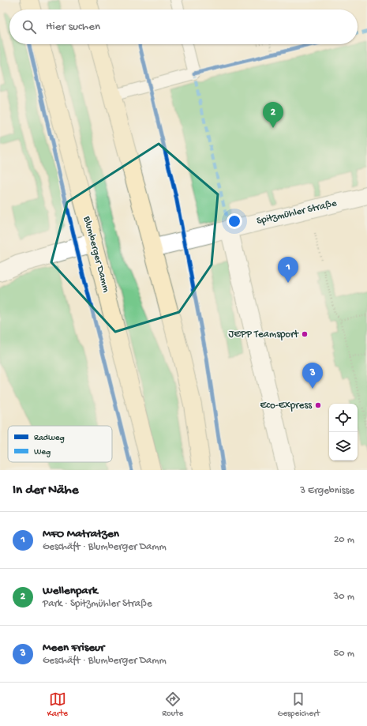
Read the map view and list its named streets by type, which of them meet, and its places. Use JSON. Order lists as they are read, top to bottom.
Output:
{
  "streets": {
    "main road": ["Blumberger Damm"],
    "street": ["Spitzmühler Straße"]
  },
  "places": ["JEPP Teamsport", "Eco-Express"],
  "legend": ["Radweg", "Weg"],
  "page": {
    "search": "Hier suchen",
    "pins": ["2", "1", "3"],
    "heading": ["In der Nähe", "3 Ergebnisse"],
    "list": [
      {
        "mark": "1",
        "name": "MFO Matratzen",
        "note": "Geschäft · Blumberger Damm",
        "value": "20 m"
      },
      {
        "mark": "2",
        "name": "Wellenpark",
        "note": "Park · Spitzmühler Straße",
        "value": "30 m"
      },
      {
        "mark": "3",
        "name": "Meen Friseur",
        "note": "Geschäft · Blumberger Damm",
        "value": "50 m"
      }
    ],
    "nav": ["Karte", "Route", "Gespeichert"]
  }
}
